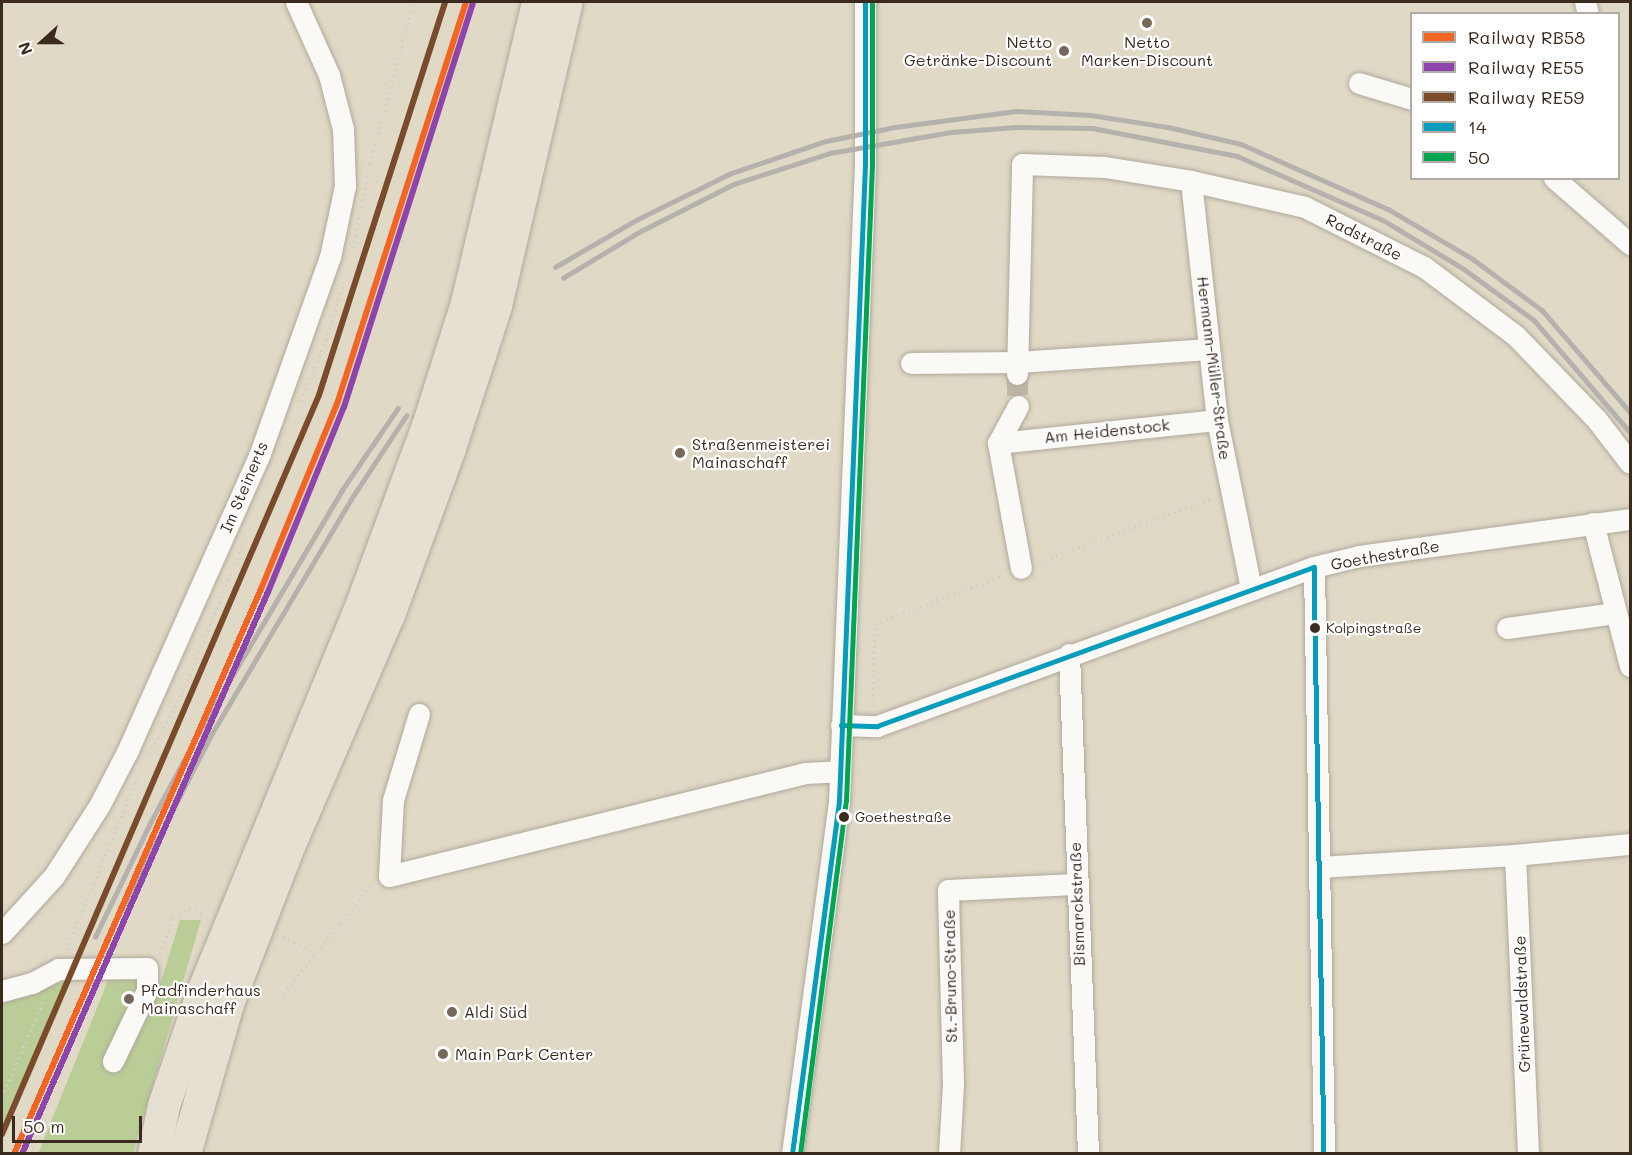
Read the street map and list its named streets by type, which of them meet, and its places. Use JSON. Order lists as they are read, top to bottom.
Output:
{
  "streets": {
    "street": [
      "Radstraße",
      "Hermann-Müller-Straße",
      "Am Heidenstock",
      "Im Steinerts",
      "Goethestraße",
      "Bismarckstraße",
      "St.-Bruno-Straße",
      "Grünewaldstraße"
    ]
  },
  "crossings": [
    ["Radstraße", "Hermann-Müller-Straße"],
    ["Hermann-Müller-Straße", "Am Heidenstock"],
    ["Hermann-Müller-Straße", "Goethestraße"],
    ["Goethestraße", "Bismarckstraße"],
    ["Bismarckstraße", "St.-Bruno-Straße"]
  ],
  "places": [
    "Netto Marken-Discount",
    "Netto Getränke-Discount",
    "Straßenmeisterei Mainaschaff",
    "Kolpingstraße",
    "Goethestraße",
    "Pfadfinderhaus Mainaschaff",
    "Aldi Süd",
    "Main Park Center"
  ],
  "lines": [
    "rail line RB58",
    "rail line RE59",
    "transit line 14",
    "transit line 50",
    "rail line RE55"
  ],
  "legend": [
    "Railway RB58",
    "Railway RE55",
    "Railway RE59",
    "14",
    "50"
  ],
  "scale_bar": "50 m",
  "north": "left"
}
